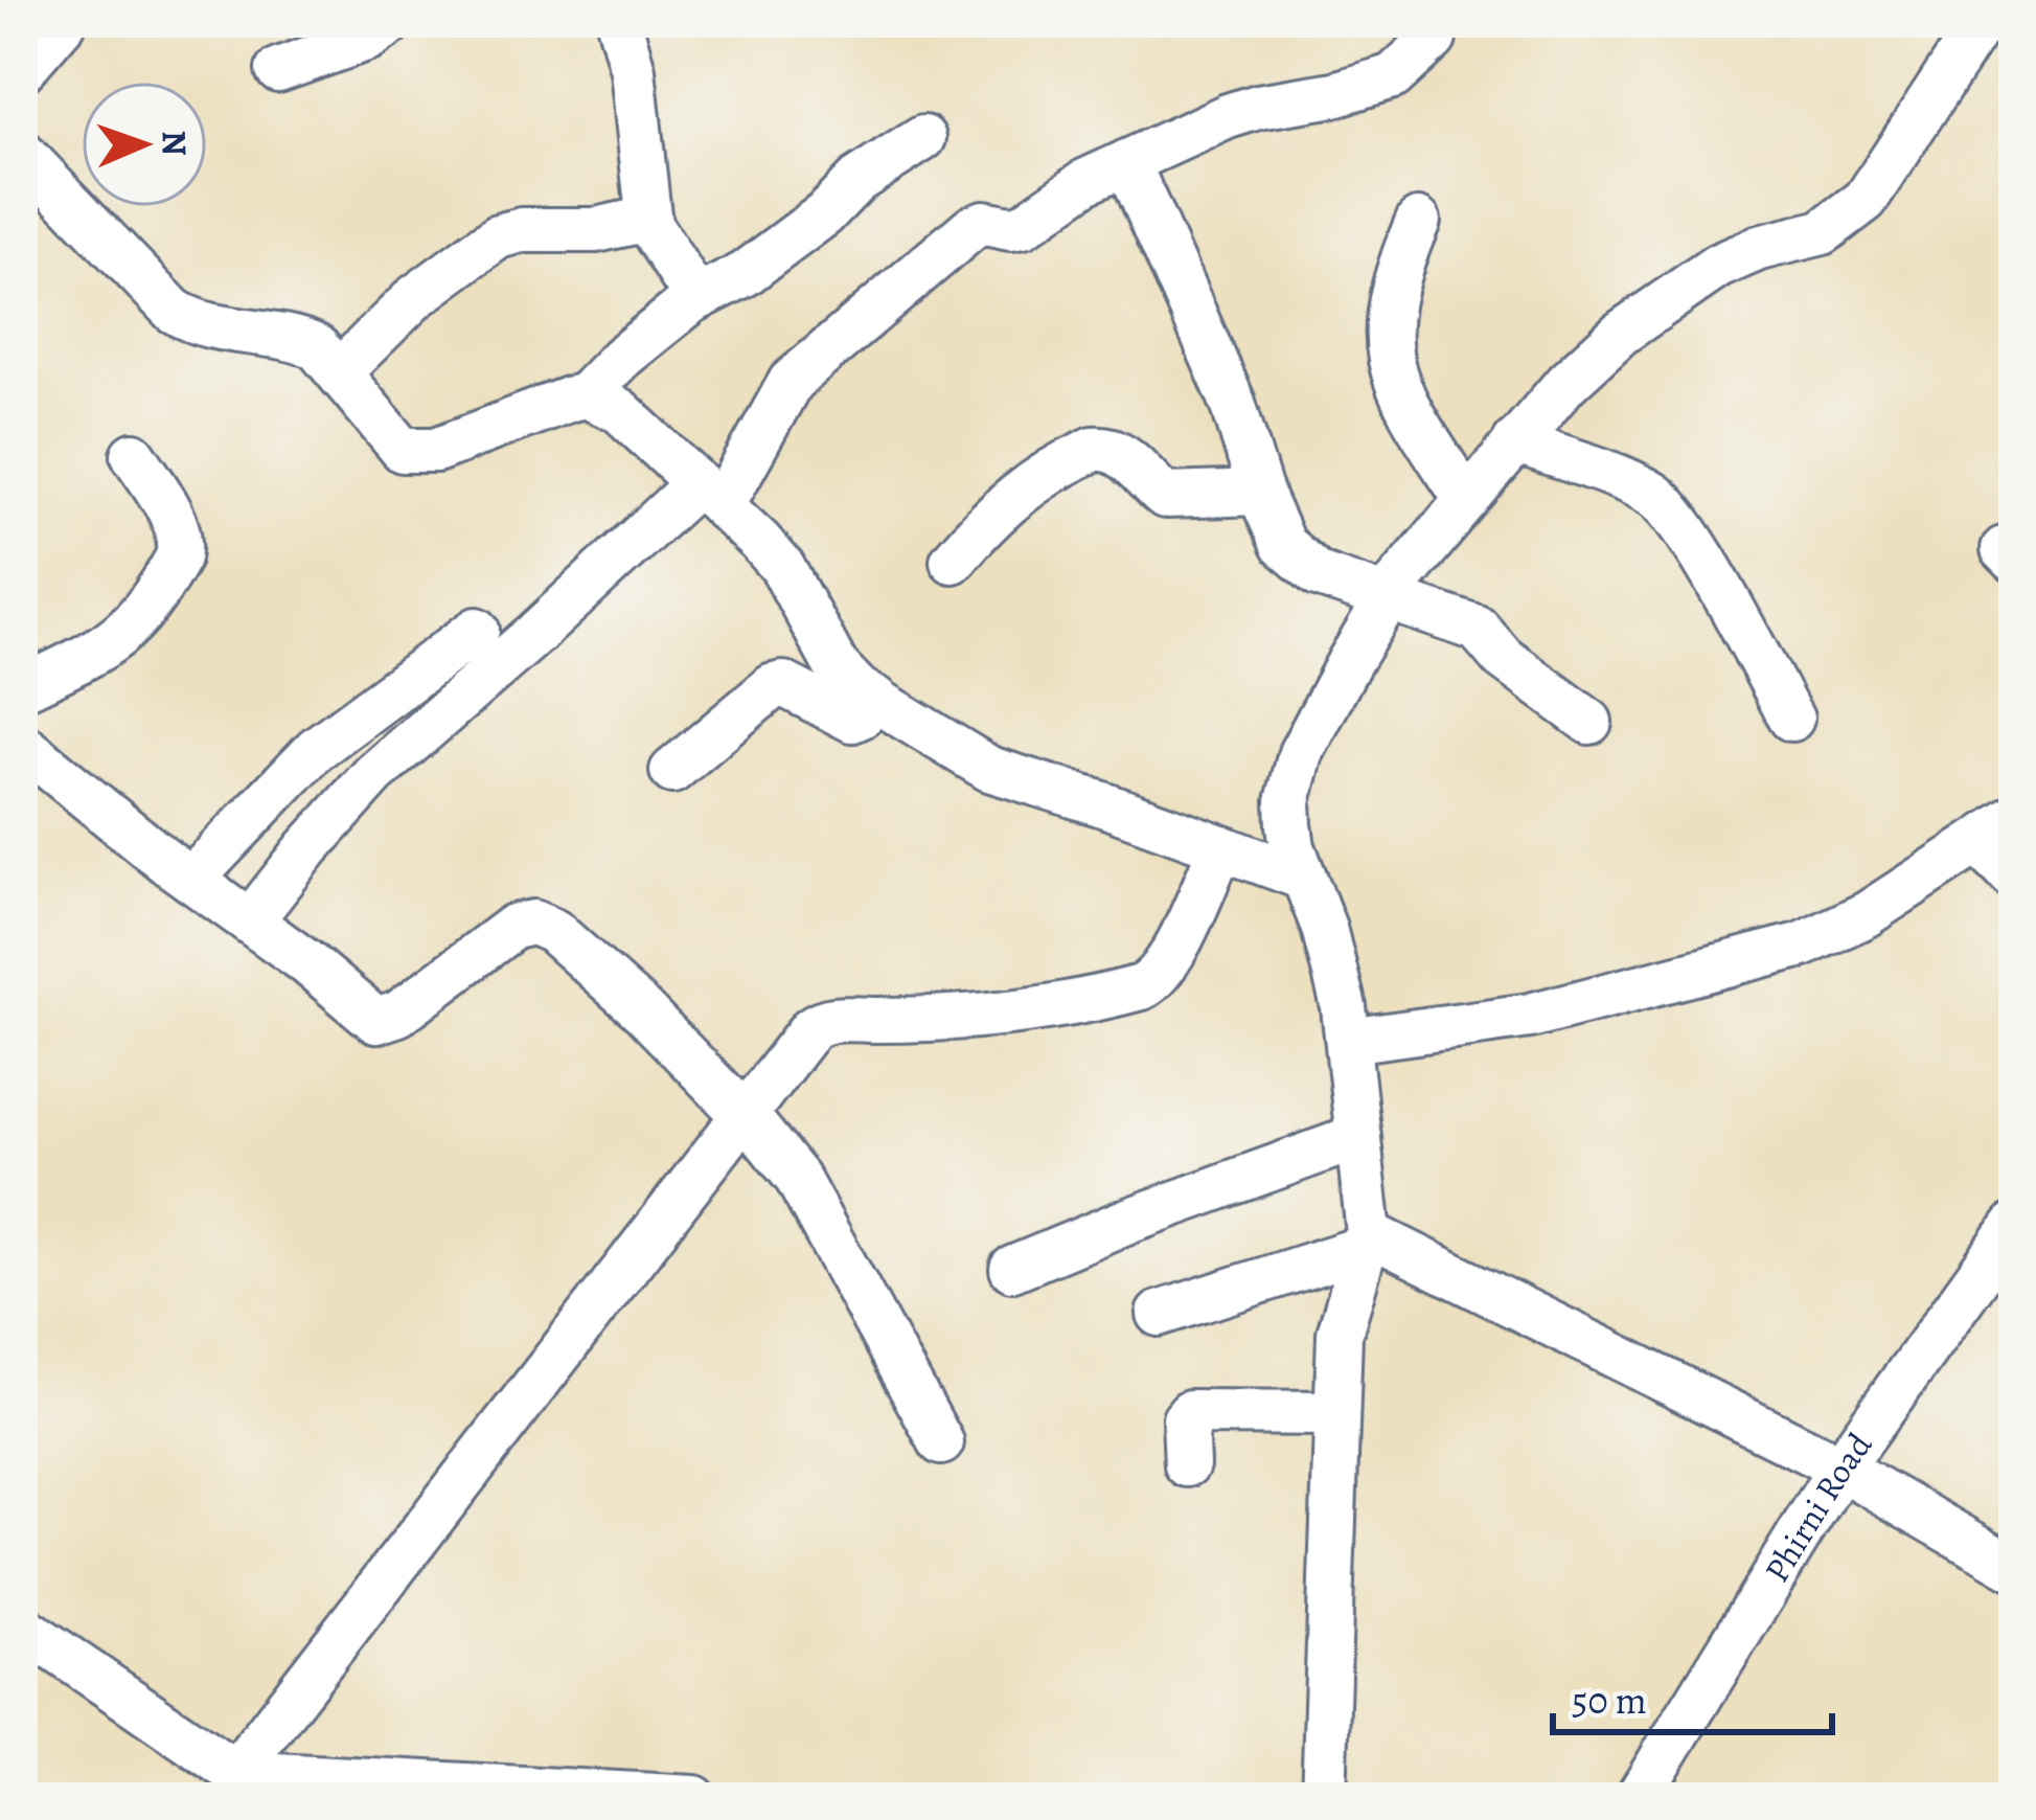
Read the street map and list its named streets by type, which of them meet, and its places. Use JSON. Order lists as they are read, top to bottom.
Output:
{
  "streets": {
    "street": ["Phirni Road"]
  },
  "scale_bar": "50 m",
  "north": "right"
}
